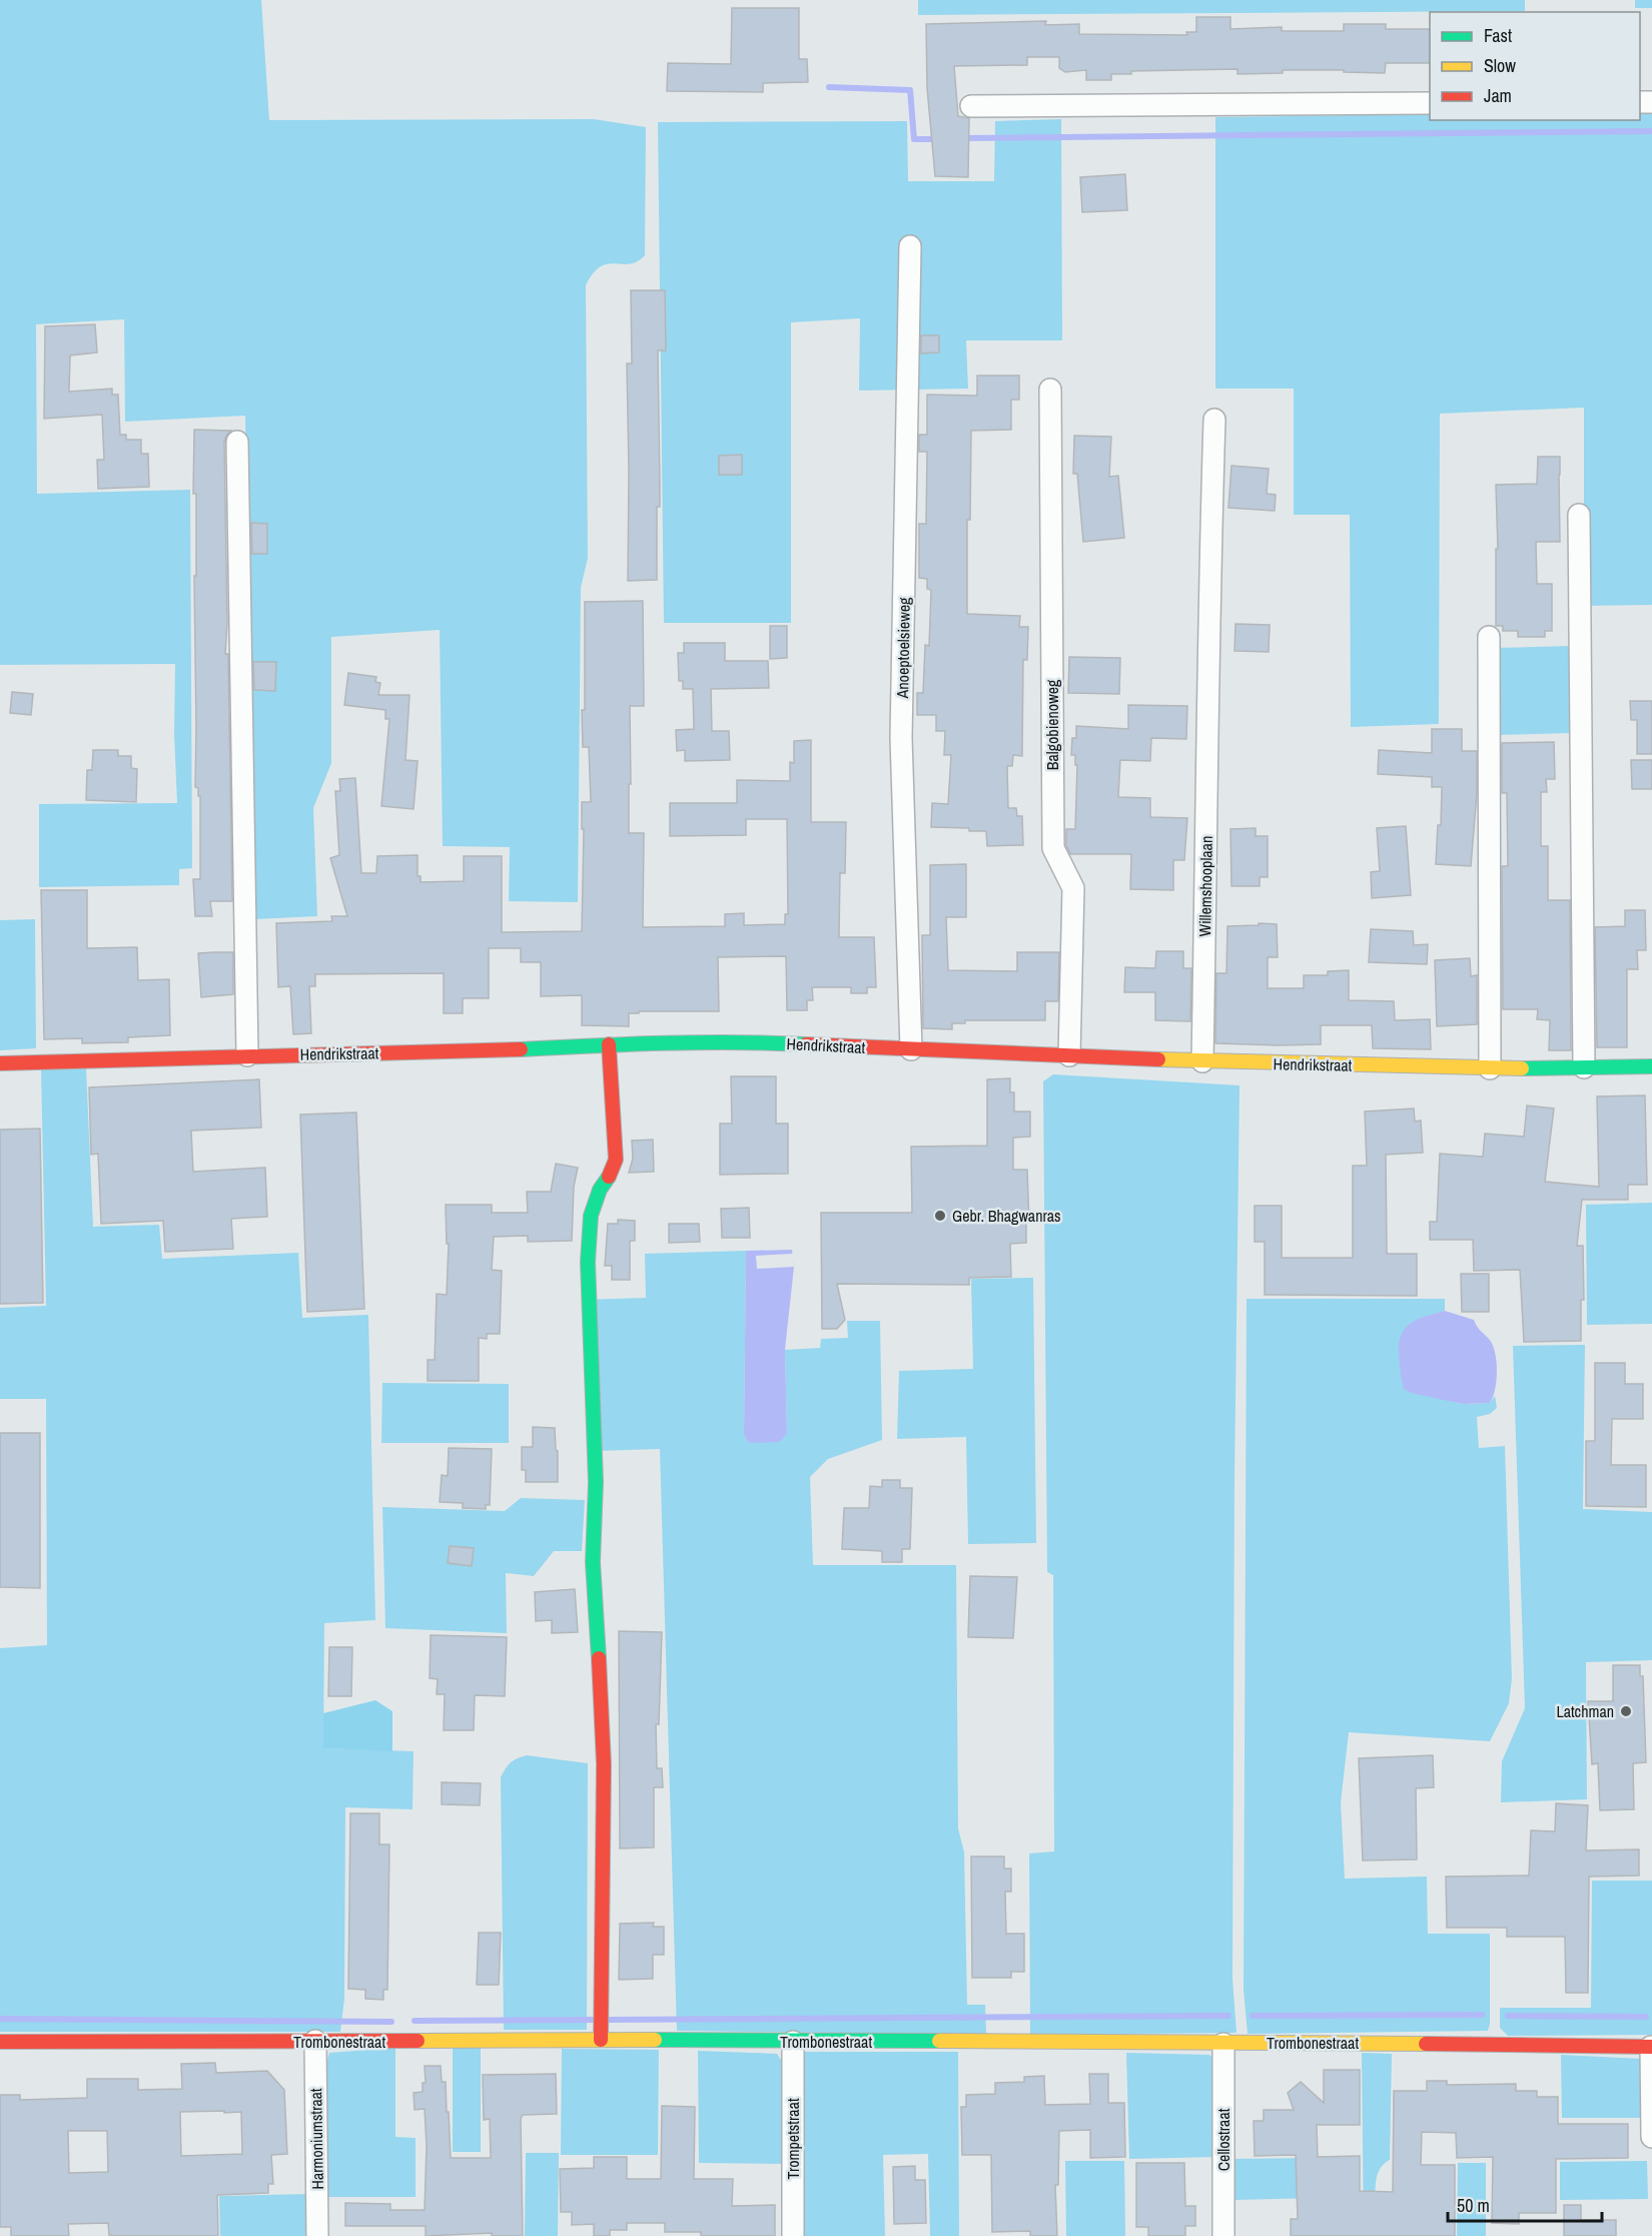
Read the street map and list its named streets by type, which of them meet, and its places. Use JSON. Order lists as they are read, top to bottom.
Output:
{
  "streets": {
    "street": [
      "Anoeptoelsieweg",
      "Balgobienoweg",
      "Willemshooplaan",
      "Hendrikstraat",
      "Trombonestraat",
      "Harmoniumstraat",
      "Trompetstraat",
      "Cellostraat"
    ]
  },
  "crossings": [
    ["Anoeptoelsieweg", "Hendrikstraat"],
    ["Balgobienoweg", "Hendrikstraat"],
    ["Willemshooplaan", "Hendrikstraat"],
    ["Trombonestraat", "Harmoniumstraat"],
    ["Trombonestraat", "Trompetstraat"],
    ["Trombonestraat", "Cellostraat"]
  ],
  "places": ["Gebr. Bhagwanras", "Latchman"],
  "legend": ["Fast", "Slow", "Jam"],
  "scale_bar": "50 m"
}
